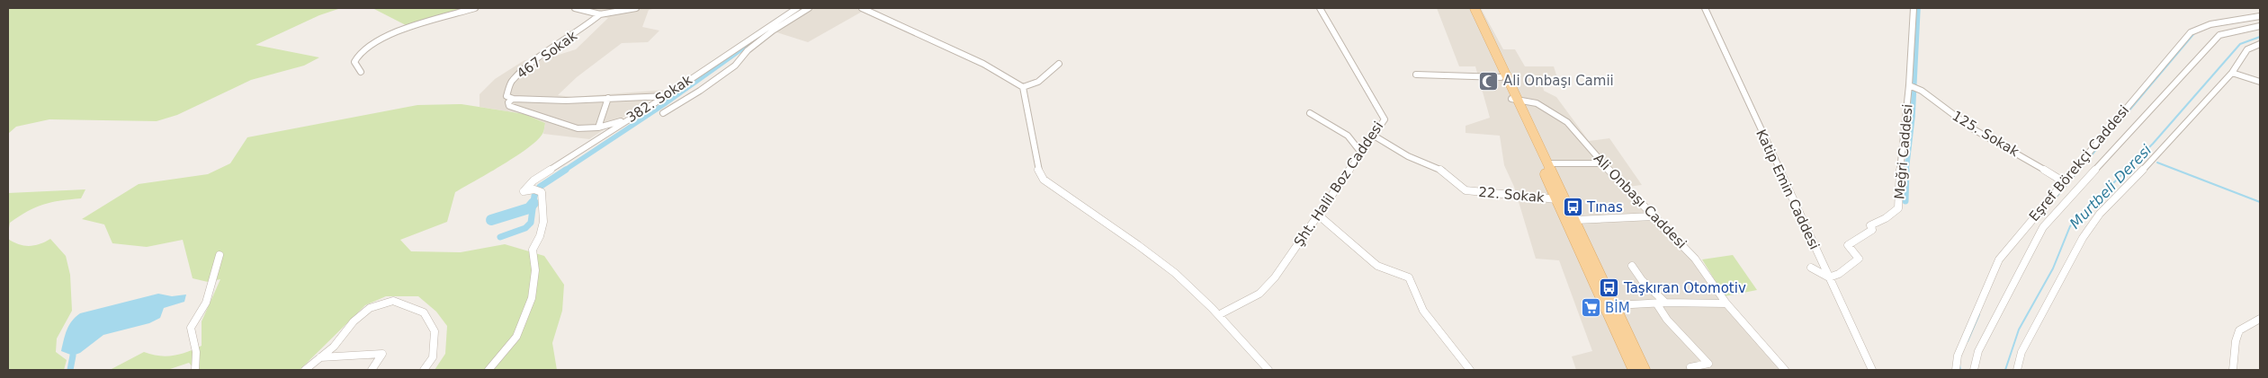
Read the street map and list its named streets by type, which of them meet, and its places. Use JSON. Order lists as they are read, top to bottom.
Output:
{
  "streets": {
    "street": [
      "467 Sokak",
      "382. Sokak",
      "125. Sokak",
      "Meğri Caddesi",
      "Eşref Börekçi Caddesi",
      "Şht. Halil Boz Caddesi",
      "Katip Emin Caddesi",
      "22. Sokak",
      "Ali Onbaşı Caddesi"
    ]
  },
  "crossings": [
    ["125. Sokak", "Meğri Caddesi"],
    ["125. Sokak", "Eşref Börekçi Caddesi"],
    ["Meğri Caddesi", "Katip Emin Caddesi"],
    ["Şht. Halil Boz Caddesi", "22. Sokak"]
  ],
  "water": ["Murtbeli Deresi"],
  "places": {
    "mosque": ["Ali Onbaşı Camii"],
    "bus stop": ["Tınas", "Taşkıran Otomotiv"],
    "supermarket": ["BİM"]
  }
}
